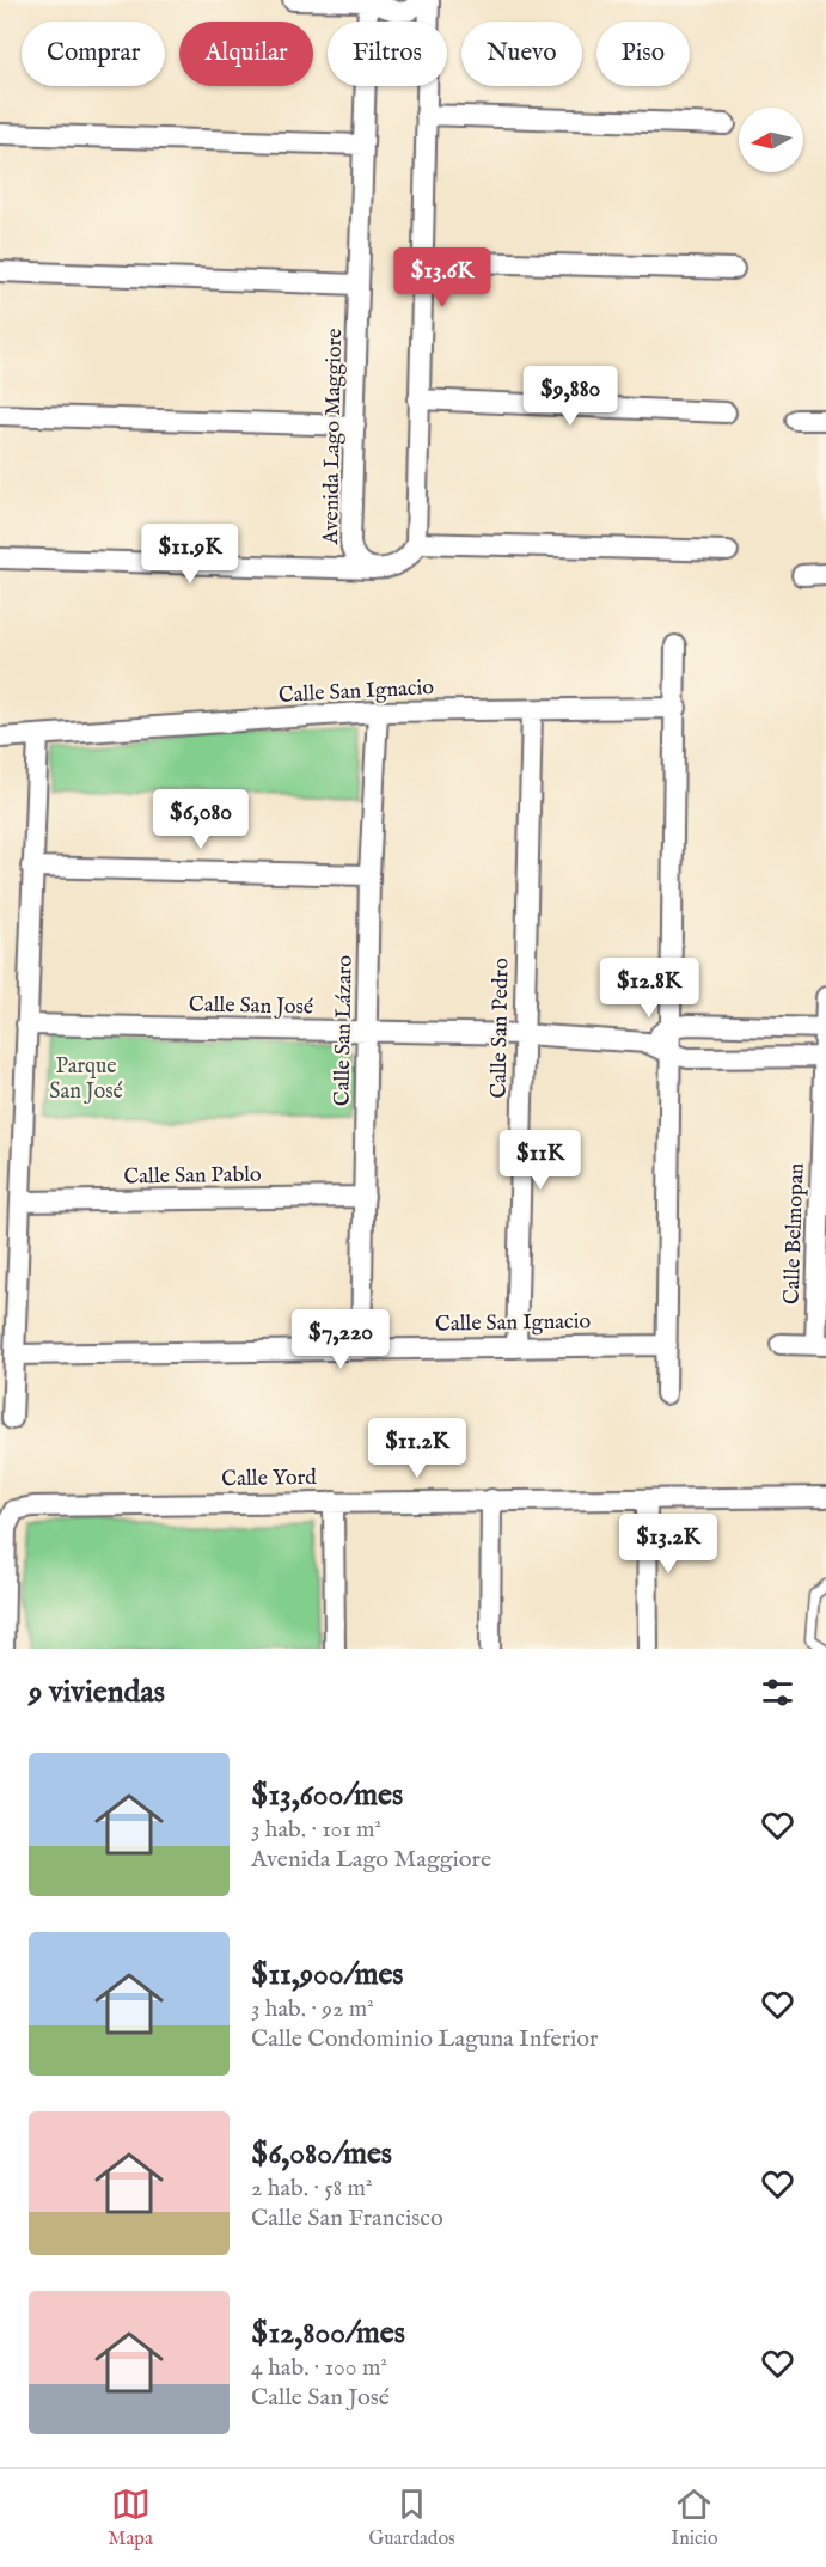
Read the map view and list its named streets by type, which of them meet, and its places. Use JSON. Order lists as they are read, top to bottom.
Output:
{
  "streets": {
    "street": [
      "Avenida Lago Maggiore",
      "Calle San Ignacio",
      "Calle San José",
      "Calle San Pedro",
      "Calle San Lázaro",
      "Calle San Pablo",
      "Calle Belmopan",
      "Calle Yord"
    ]
  },
  "crossings": [
    ["Calle San Ignacio", "Calle San Pedro"],
    ["Calle San Ignacio", "Calle San Lázaro"],
    ["Calle San José", "Calle San Pedro"],
    ["Calle San José", "Calle San Lázaro"],
    ["Calle San José", "Calle Belmopan"],
    ["Calle San Lázaro", "Calle San Pablo"]
  ],
  "parks": ["Parque San José"],
  "north": "left",
  "page": {
    "chip": [
      "Comprar",
      "Alquilar",
      "Filtros",
      "Nuevo",
      "Piso"
    ],
    "price": [
      "$13.6K",
      "$9,880",
      "$11.9K",
      "$6,080",
      "$12.8K",
      "$11K",
      "$7,220",
      "$11.2K",
      "$13.2K"
    ],
    "heading": "9 viviendas",
    "list": [
      {
        "name": "$13,600/mes",
        "note": "3 hab. · 101 m² · Avenida Lago Maggiore"
      },
      {
        "name": "$11,900/mes",
        "note": "3 hab. · 92 m² · Calle Condominio Laguna Inferior"
      },
      {
        "name": "$6,080/mes",
        "note": "2 hab. · 58 m² · Calle San Francisco"
      },
      {
        "name": "$12,800/mes",
        "note": "4 hab. · 100 m² · Calle San José"
      }
    ],
    "tabs": ["Mapa", "Guardados", "Inicio"]
  }
}
